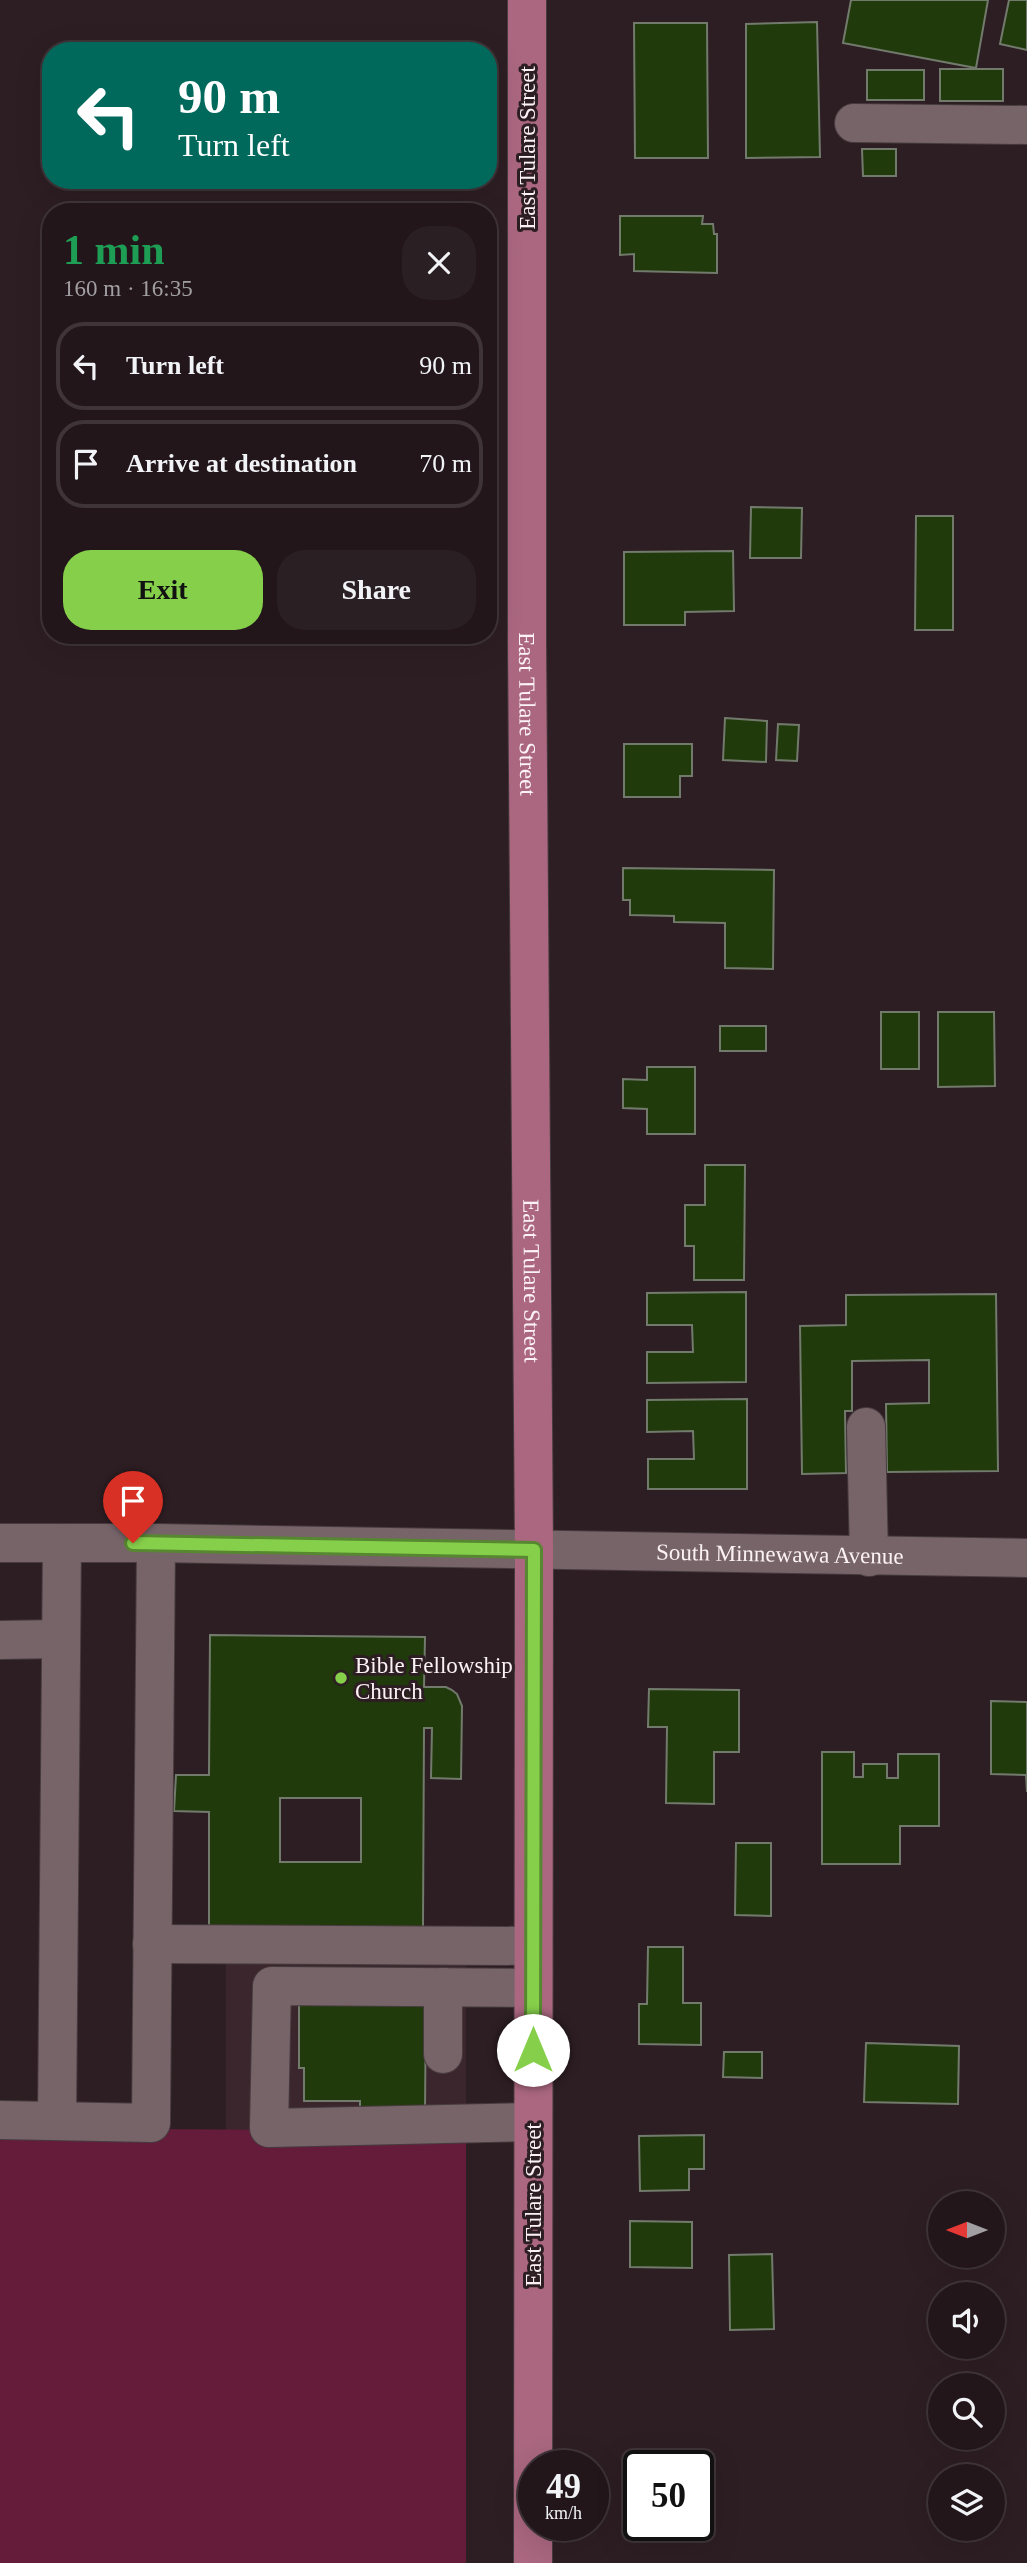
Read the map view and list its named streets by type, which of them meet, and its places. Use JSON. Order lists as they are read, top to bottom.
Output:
{
  "streets": {
    "main road": ["East Tulare Street"],
    "street": ["South Minnewawa Avenue"]
  },
  "crossings": [
    ["East Tulare Street", "South Minnewawa Avenue"]
  ],
  "places": ["Bible Fellowship Church"],
  "north": "left",
  "page": {
    "turn": ["90 m", "Turn left"],
    "heading": ["1 min", "160 m · 16:35"],
    "list": [
      {
        "name": "Turn left",
        "value": "90 m"
      },
      {
        "name": "Arrive at destination",
        "value": "70 m"
      }
    ],
    "buttons": ["Exit", "Share"],
    "speed": "49 km/h",
    "limit": "50"
  }
}
